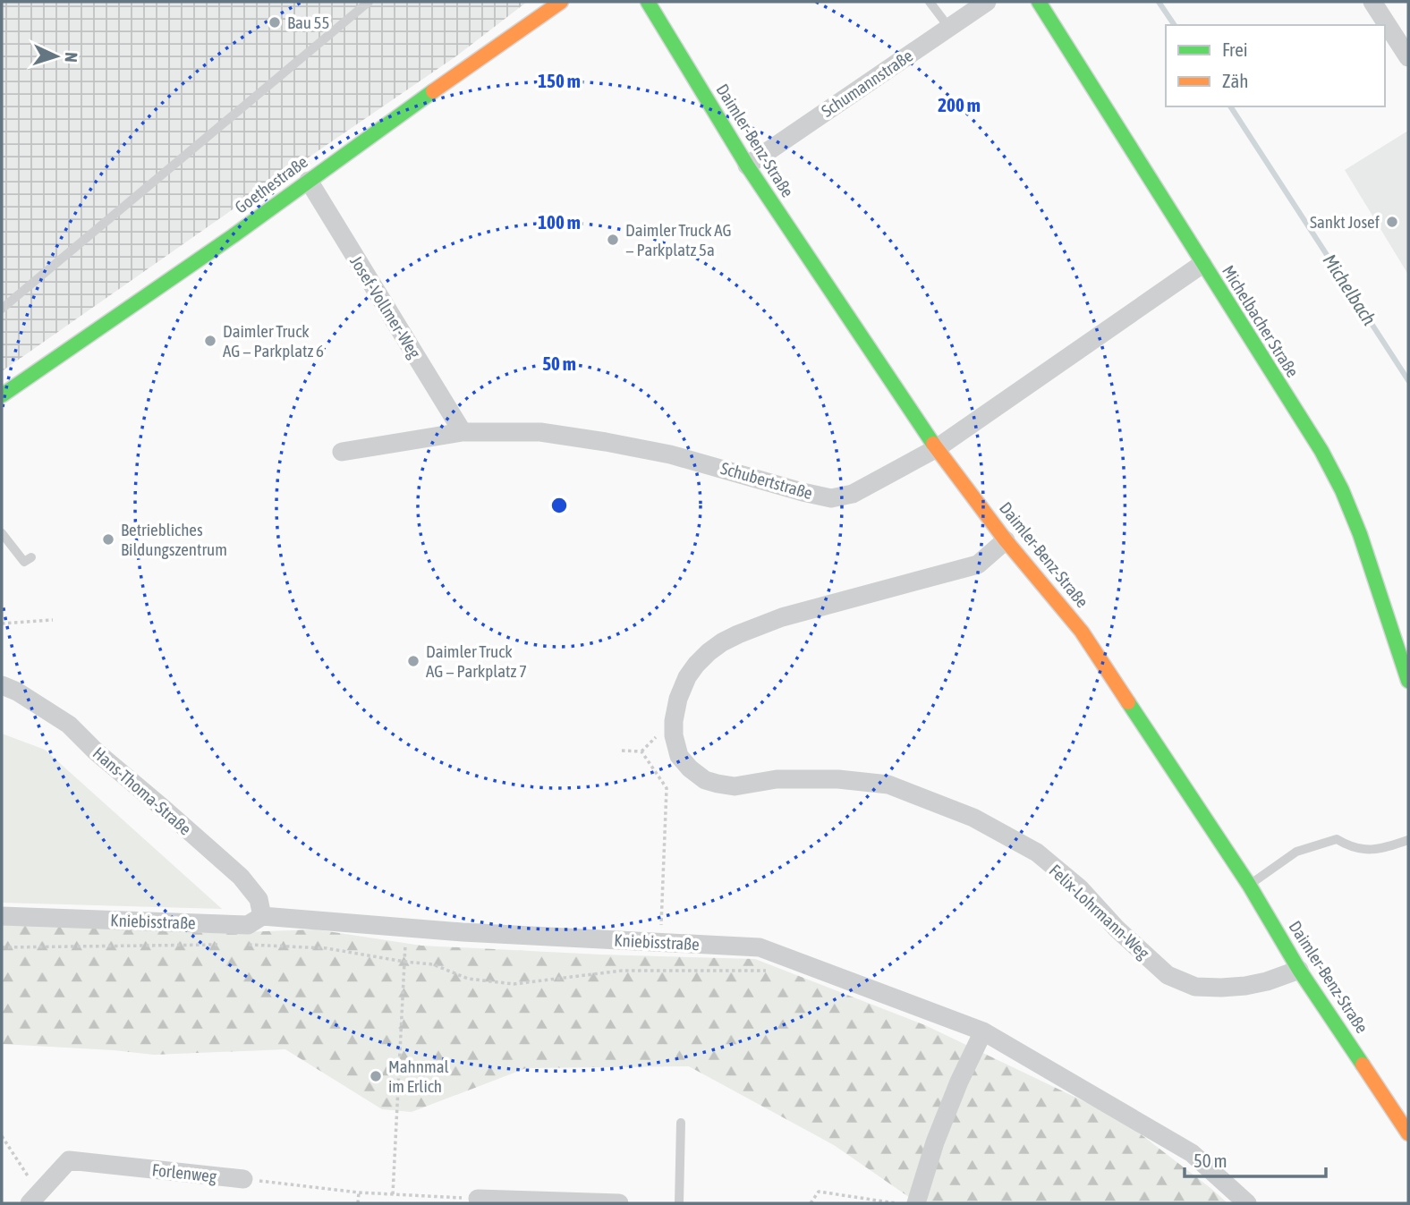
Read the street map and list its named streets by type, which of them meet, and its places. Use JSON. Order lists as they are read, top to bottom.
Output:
{
  "streets": {
    "street": [
      "Schumannstraße",
      "Daimler-Benz-Straße",
      "Goethestraße",
      "Josef-Vollmer-Weg",
      "Michelbacher Straße",
      "Schubertstraße",
      "Hans-Thoma-Straße",
      "Felix-Lohrmann-Weg",
      "Kniebisstraße",
      "Forlenweg"
    ]
  },
  "crossings": [
    ["Schumannstraße", "Daimler-Benz-Straße"],
    ["Daimler-Benz-Straße", "Schubertstraße"],
    ["Daimler-Benz-Straße", "Felix-Lohrmann-Weg"],
    ["Goethestraße", "Josef-Vollmer-Weg"],
    ["Josef-Vollmer-Weg", "Schubertstraße"],
    ["Michelbacher Straße", "Schubertstraße"],
    ["Hans-Thoma-Straße", "Kniebisstraße"]
  ],
  "water": ["Michelbach"],
  "places": [
    "Bau 55",
    "Sankt Josef",
    "Daimler Truck AG − Parkplatz 5a",
    "Daimler Truck AG − Parkplatz 6",
    "Betriebliches Bildungszentrum",
    "Daimler Truck AG − Parkplatz 7",
    "Mahnmal im Erlich"
  ],
  "legend": ["Frei", "Zäh"],
  "scale_bar": "50 m",
  "north": "right",
  "rings": [
    "150 m",
    "200 m",
    "100 m",
    "50 m"
  ]
}
